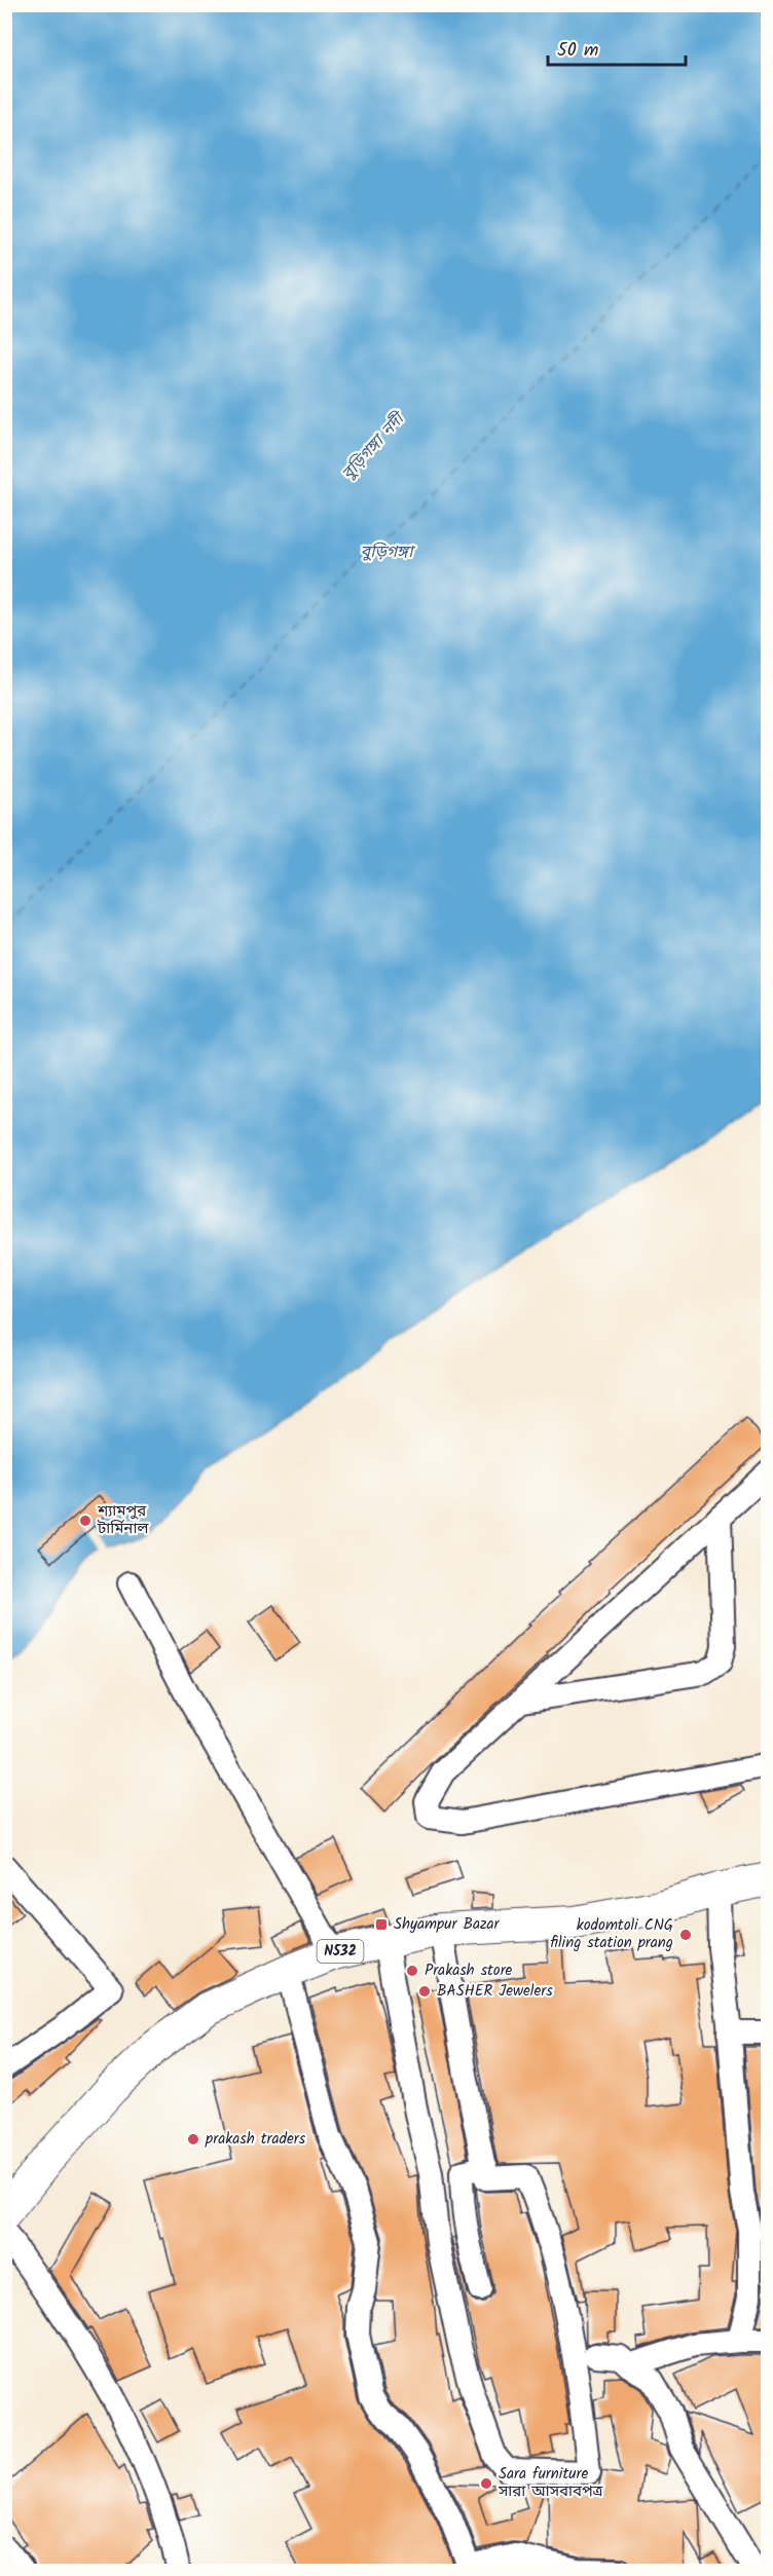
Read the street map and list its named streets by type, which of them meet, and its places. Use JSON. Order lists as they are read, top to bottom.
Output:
{
  "streets": {
    "highway": ["N532"]
  },
  "water": ["বুড়িগঙ্গা নদী", "বুড়িগঙ্গা"],
  "places": {
    "other": [
      "শ্যামপুর টার্মিনাল",
      "kodomtoli CNG filing station prang",
      "Prakash store",
      "BASHER Jewelers",
      "prakash traders",
      "Sara furniture সারা আসবাবপত্র"
    ],
    "transit": ["Shyampur Bazar"]
  },
  "scale_bar": "50 m"
}
